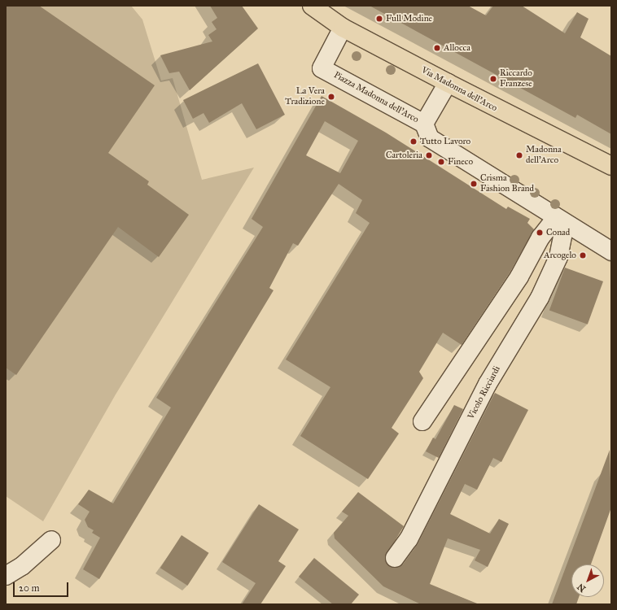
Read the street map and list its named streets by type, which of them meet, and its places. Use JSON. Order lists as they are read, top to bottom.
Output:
{
  "streets": {
    "main road": ["Via Madonna dell'Arco"],
    "street": ["Piazza Madonna dell'Arco", "Vicolo Ricciardi"]
  },
  "crossings": [
    ["Via Madonna dell'Arco", "Piazza Madonna dell'Arco"],
    ["Piazza Madonna dell'Arco", "Vicolo Ricciardi"]
  ],
  "places": [
    "Full Modine",
    "Allocca",
    "Riccardo Franzese",
    "La Vera Tradizione",
    "Tutto Lavoro",
    "Cartoleria",
    "Madonna dell'Arco",
    "Fineco",
    "Crisma Fashion Brand",
    "Conad",
    "Arcogelo"
  ],
  "scale_bar": "20 m",
  "north": "bottom left"
}
